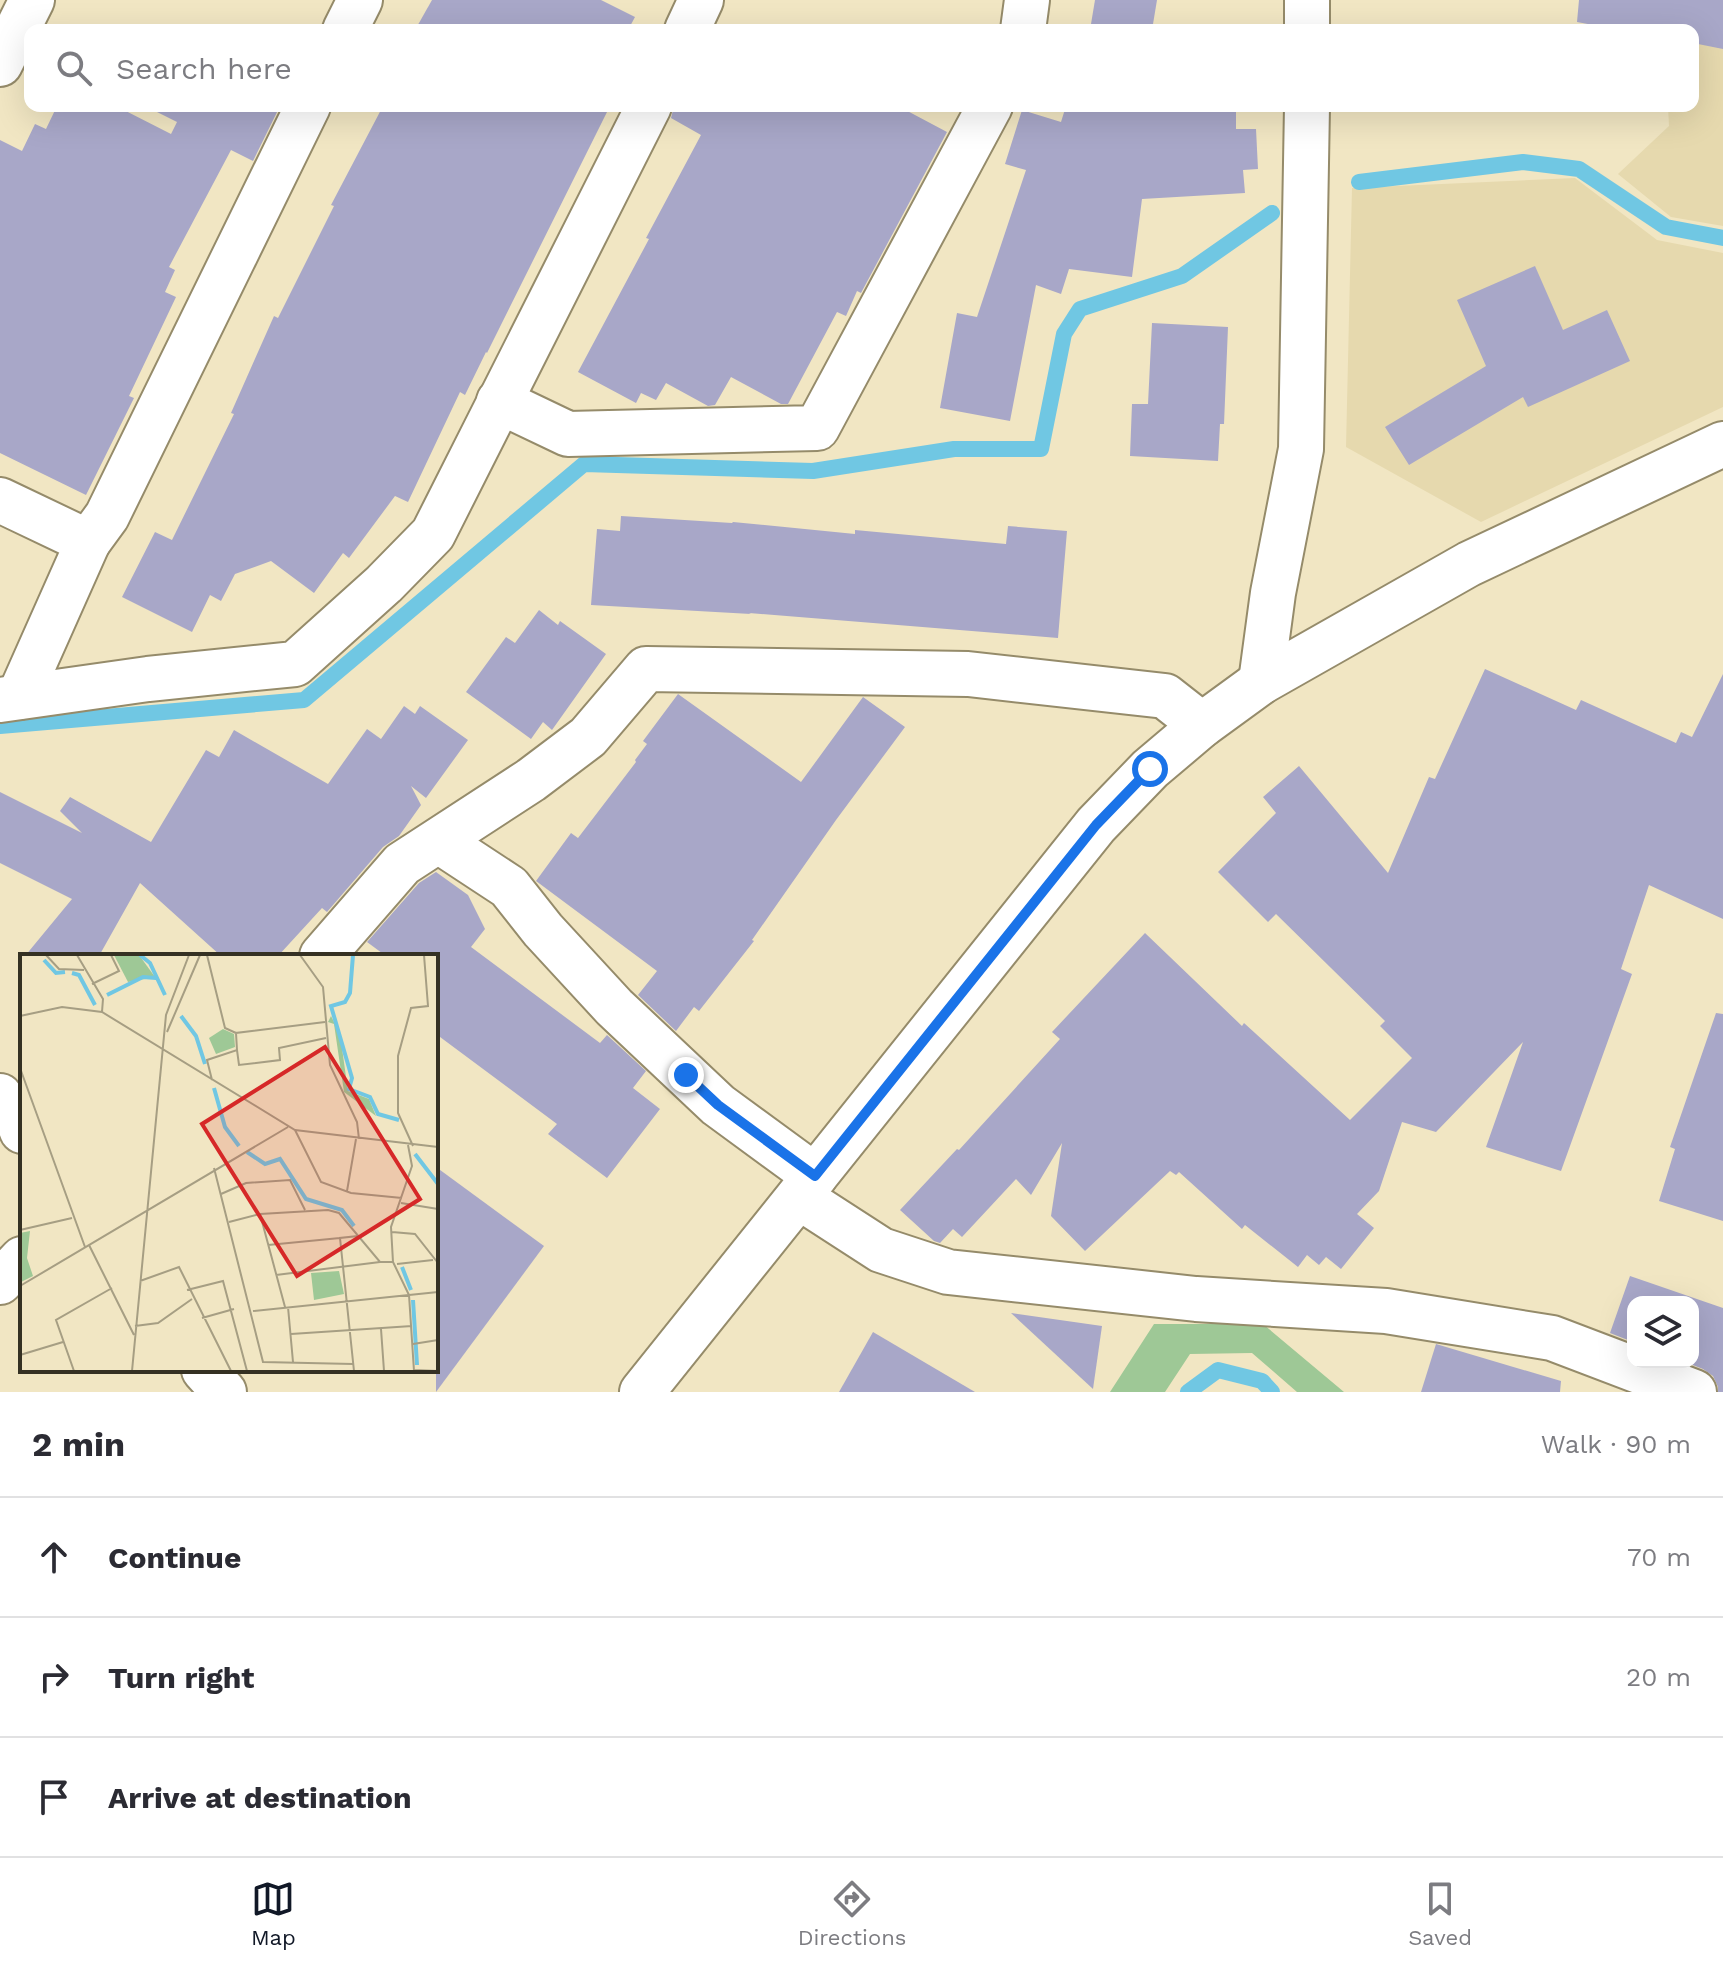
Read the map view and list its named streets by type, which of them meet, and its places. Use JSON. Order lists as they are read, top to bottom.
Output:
{
  "page": {
    "search": "Search here",
    "heading": ["2 min", "Walk · 90 m"],
    "list": [
      ["Continue", "70 m"],
      ["Turn right", "20 m"],
      "Arrive at destination"
    ],
    "nav": ["Map", "Directions", "Saved"]
  }
}
